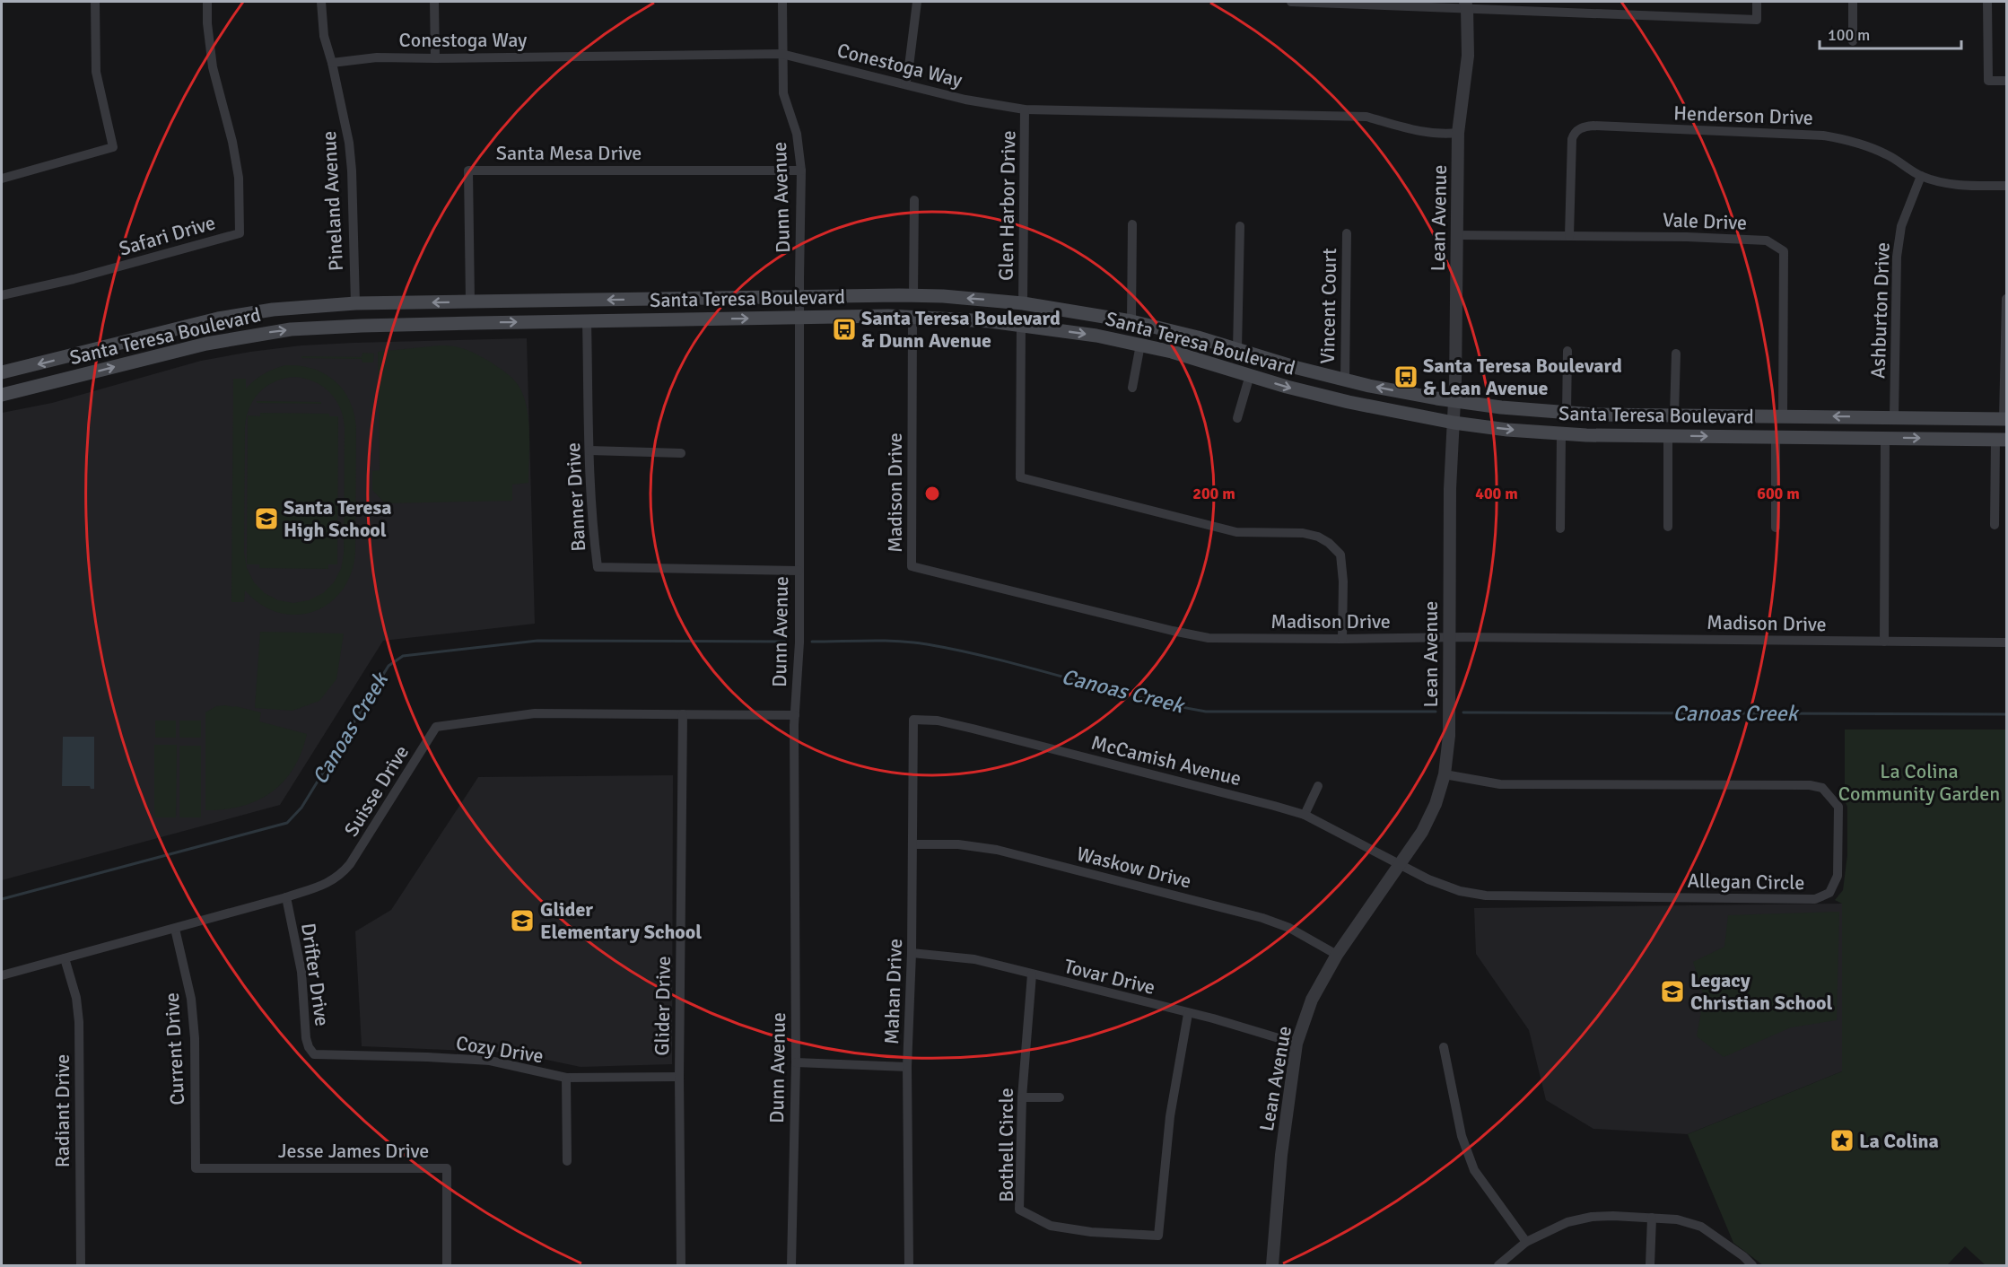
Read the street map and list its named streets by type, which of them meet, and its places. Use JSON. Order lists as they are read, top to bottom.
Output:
{
  "streets": {
    "main road": ["Santa Teresa Boulevard"],
    "street": [
      "Conestoga Way",
      "Henderson Drive",
      "Santa Mesa Drive",
      "Dunn Avenue",
      "Pineland Avenue",
      "Glen Harbor Drive",
      "Lean Avenue",
      "Vale Drive",
      "Safari Drive",
      "Vincent Court",
      "Ashburton Drive",
      "Madison Drive",
      "Banner Drive",
      "McCamish Avenue",
      "Suisse Drive",
      "Waskow Drive",
      "Allegan Circle",
      "Drifter Drive",
      "Tovar Drive",
      "Mahan Drive",
      "Glider Drive",
      "Current Drive",
      "Cozy Drive",
      "Radiant Drive",
      "Bothell Circle",
      "Jesse James Drive"
    ]
  },
  "crossings": [
    ["Conestoga Way", "Dunn Avenue"],
    ["Conestoga Way", "Pineland Avenue"],
    ["Conestoga Way", "Glen Harbor Drive"],
    ["Conestoga Way", "Lean Avenue"],
    ["Henderson Drive", "Vale Drive"],
    ["Henderson Drive", "Ashburton Drive"],
    ["Santa Mesa Drive", "Dunn Avenue"],
    ["Santa Mesa Drive", "Santa Teresa Boulevard"],
    ["Dunn Avenue", "Santa Teresa Boulevard"],
    ["Dunn Avenue", "Banner Drive"],
    ["Dunn Avenue", "Suisse Drive"],
    ["Pineland Avenue", "Santa Teresa Boulevard"],
    ["Glen Harbor Drive", "Santa Teresa Boulevard"],
    ["Lean Avenue", "Vale Drive"],
    ["Lean Avenue", "Santa Teresa Boulevard"],
    ["Lean Avenue", "Madison Drive"],
    ["Lean Avenue", "McCamish Avenue"],
    ["Lean Avenue", "Waskow Drive"],
    ["Lean Avenue", "Allegan Circle"],
    ["Lean Avenue", "Tovar Drive"],
    ["Vale Drive", "Santa Teresa Boulevard"],
    ["Santa Teresa Boulevard", "Vincent Court"],
    ["Santa Teresa Boulevard", "Ashburton Drive"],
    ["Santa Teresa Boulevard", "Madison Drive"],
    ["Santa Teresa Boulevard", "Banner Drive"],
    ["McCamish Avenue", "Allegan Circle"],
    ["McCamish Avenue", "Mahan Drive"],
    ["Suisse Drive", "Drifter Drive"],
    ["Suisse Drive", "Glider Drive"],
    ["Suisse Drive", "Current Drive"],
    ["Suisse Drive", "Radiant Drive"],
    ["Waskow Drive", "Mahan Drive"],
    ["Drifter Drive", "Cozy Drive"],
    ["Tovar Drive", "Mahan Drive"],
    ["Tovar Drive", "Bothell Circle"],
    ["Glider Drive", "Cozy Drive"],
    ["Current Drive", "Jesse James Drive"]
  ],
  "water": ["Canoas Creek"],
  "parks": ["La Colina Community Garden"],
  "places": {
    "bus stop": ["Santa Teresa Boulevard & Dunn Avenue", "Santa Teresa Boulevard & Lean Avenue"],
    "school or university": ["Santa Teresa High School", "Glider Elementary School", "Legacy Christian School"],
    "place": ["La Colina"]
  },
  "scale_bar": "100 m",
  "rings": ["200 m", "400 m", "600 m"]
}
